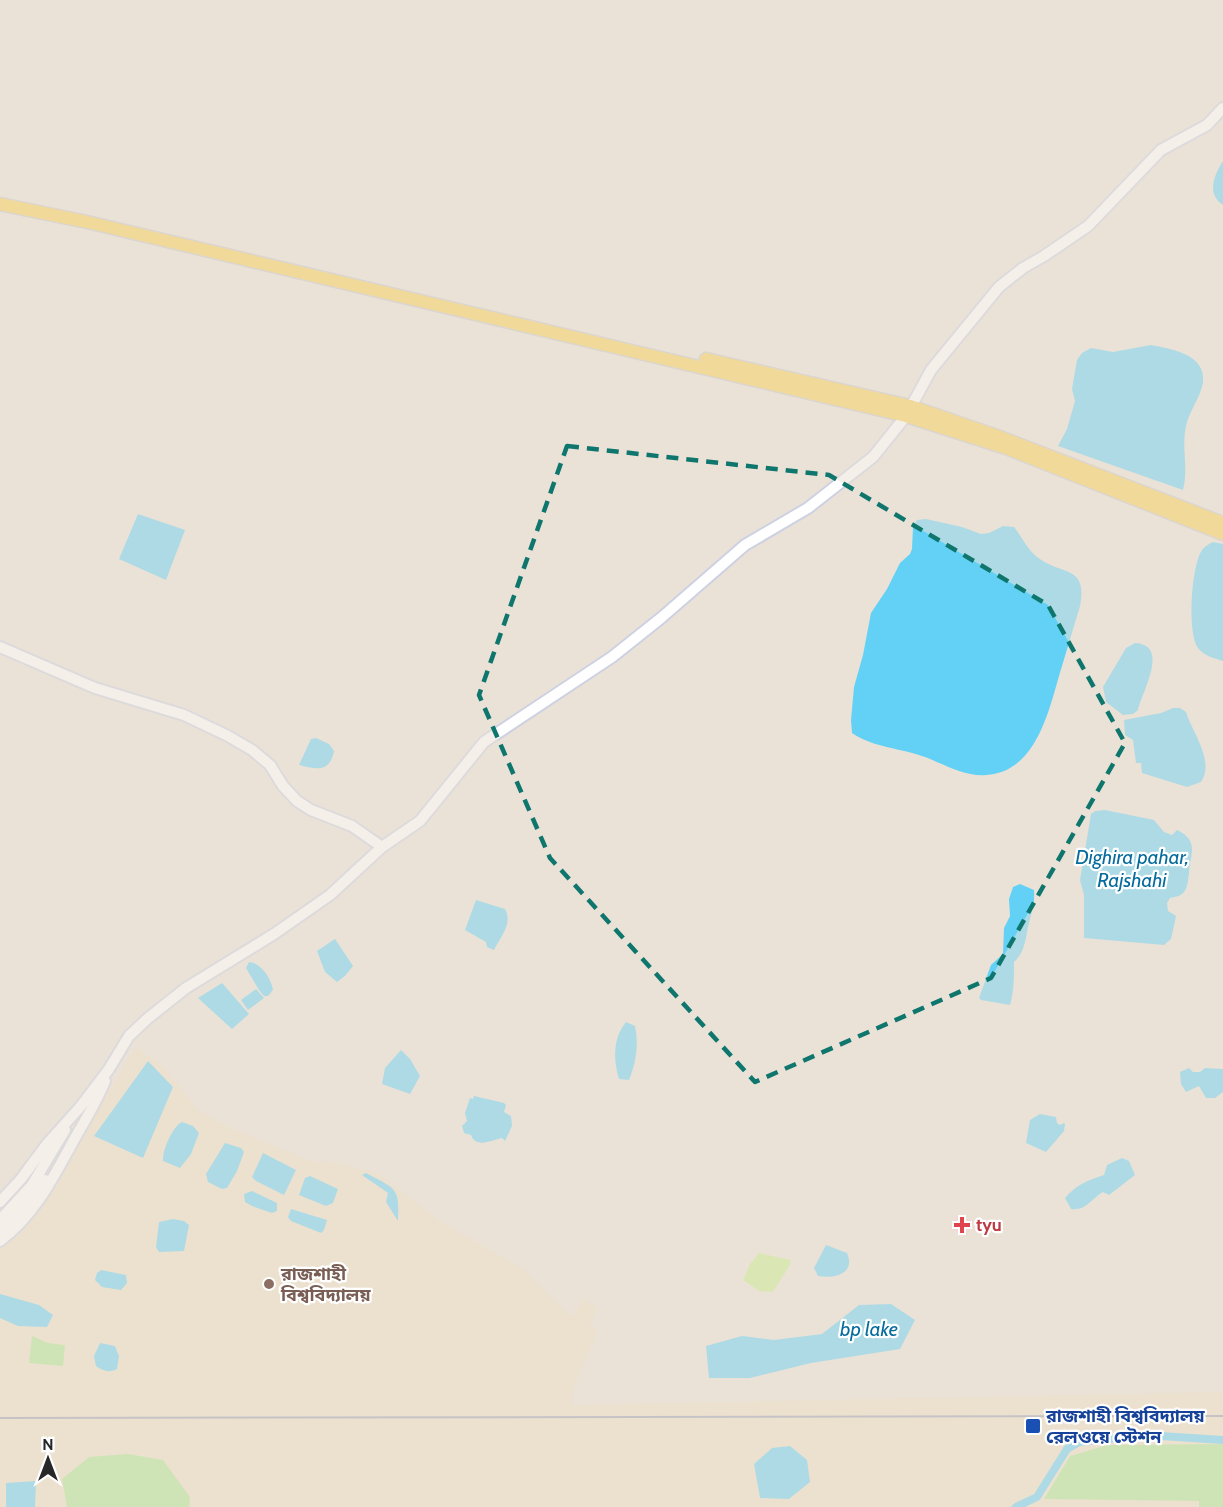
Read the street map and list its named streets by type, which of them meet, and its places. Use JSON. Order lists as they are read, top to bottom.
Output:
{
  "water": ["Dighira pahar, Rajshahi", "bp lake"],
  "places": {
    "health": ["tyu"],
    "other": ["রাজশাহী বিশ্ববিদ্যালয়"],
    "transit": ["রাজশাহী বিশ্ববিদ্যালয় রেলওয়ে স্টেশন"]
  },
  "north": "top"
}
